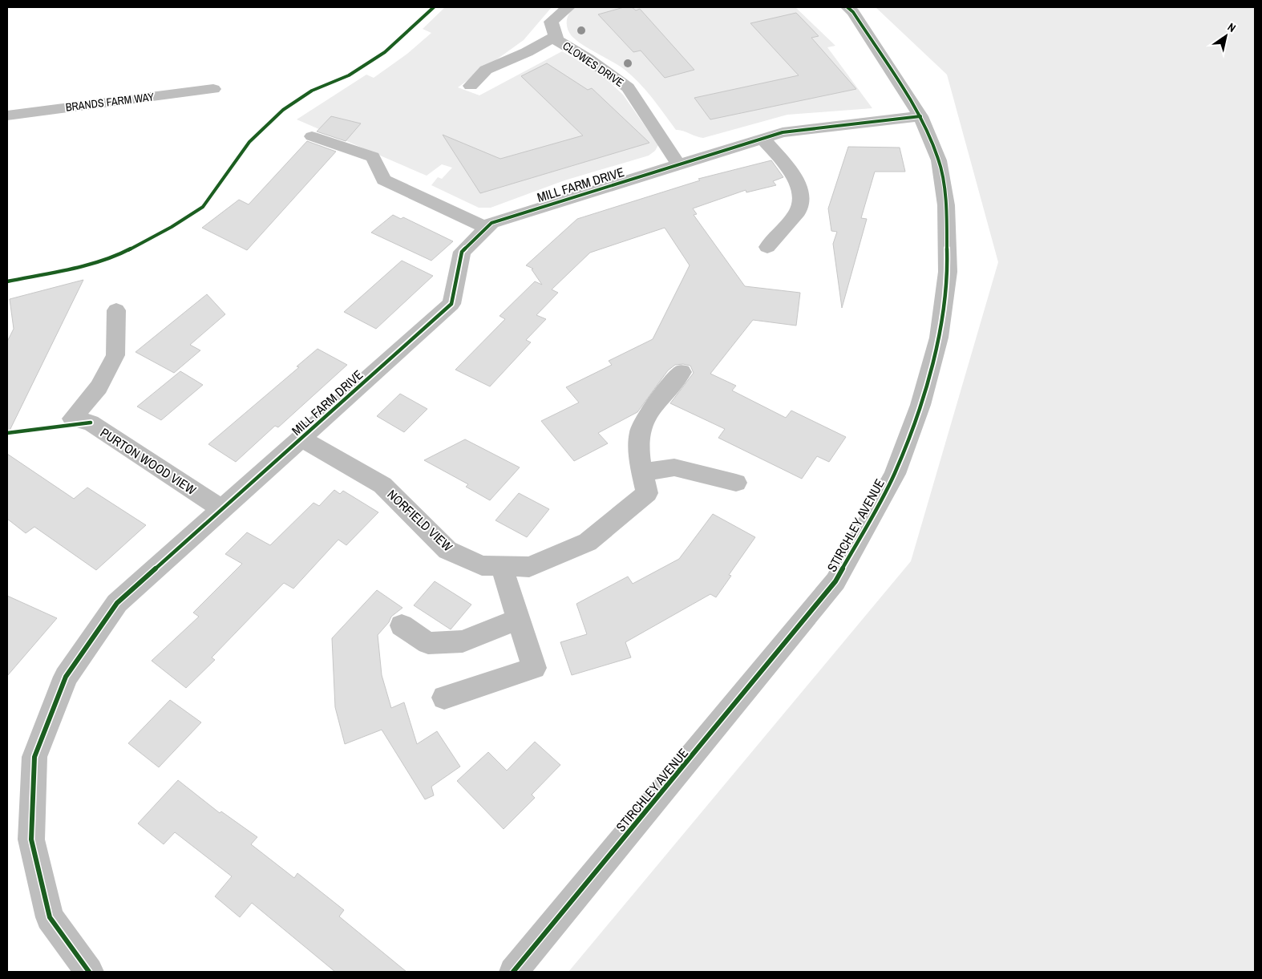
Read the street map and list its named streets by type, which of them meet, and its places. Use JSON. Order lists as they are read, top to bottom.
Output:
{
  "streets": {
    "street": [
      "CLOWES DRIVE",
      "BRANDS FARM WAY",
      "MILL FARM DRIVE",
      "PURTON WOOD VIEW",
      "NORFIELD VIEW",
      "STIRCHLEY AVENUE"
    ]
  },
  "crossings": [
    ["CLOWES DRIVE", "MILL FARM DRIVE"],
    ["MILL FARM DRIVE", "PURTON WOOD VIEW"],
    ["MILL FARM DRIVE", "NORFIELD VIEW"],
    ["MILL FARM DRIVE", "STIRCHLEY AVENUE"]
  ],
  "north": "top right"
}
